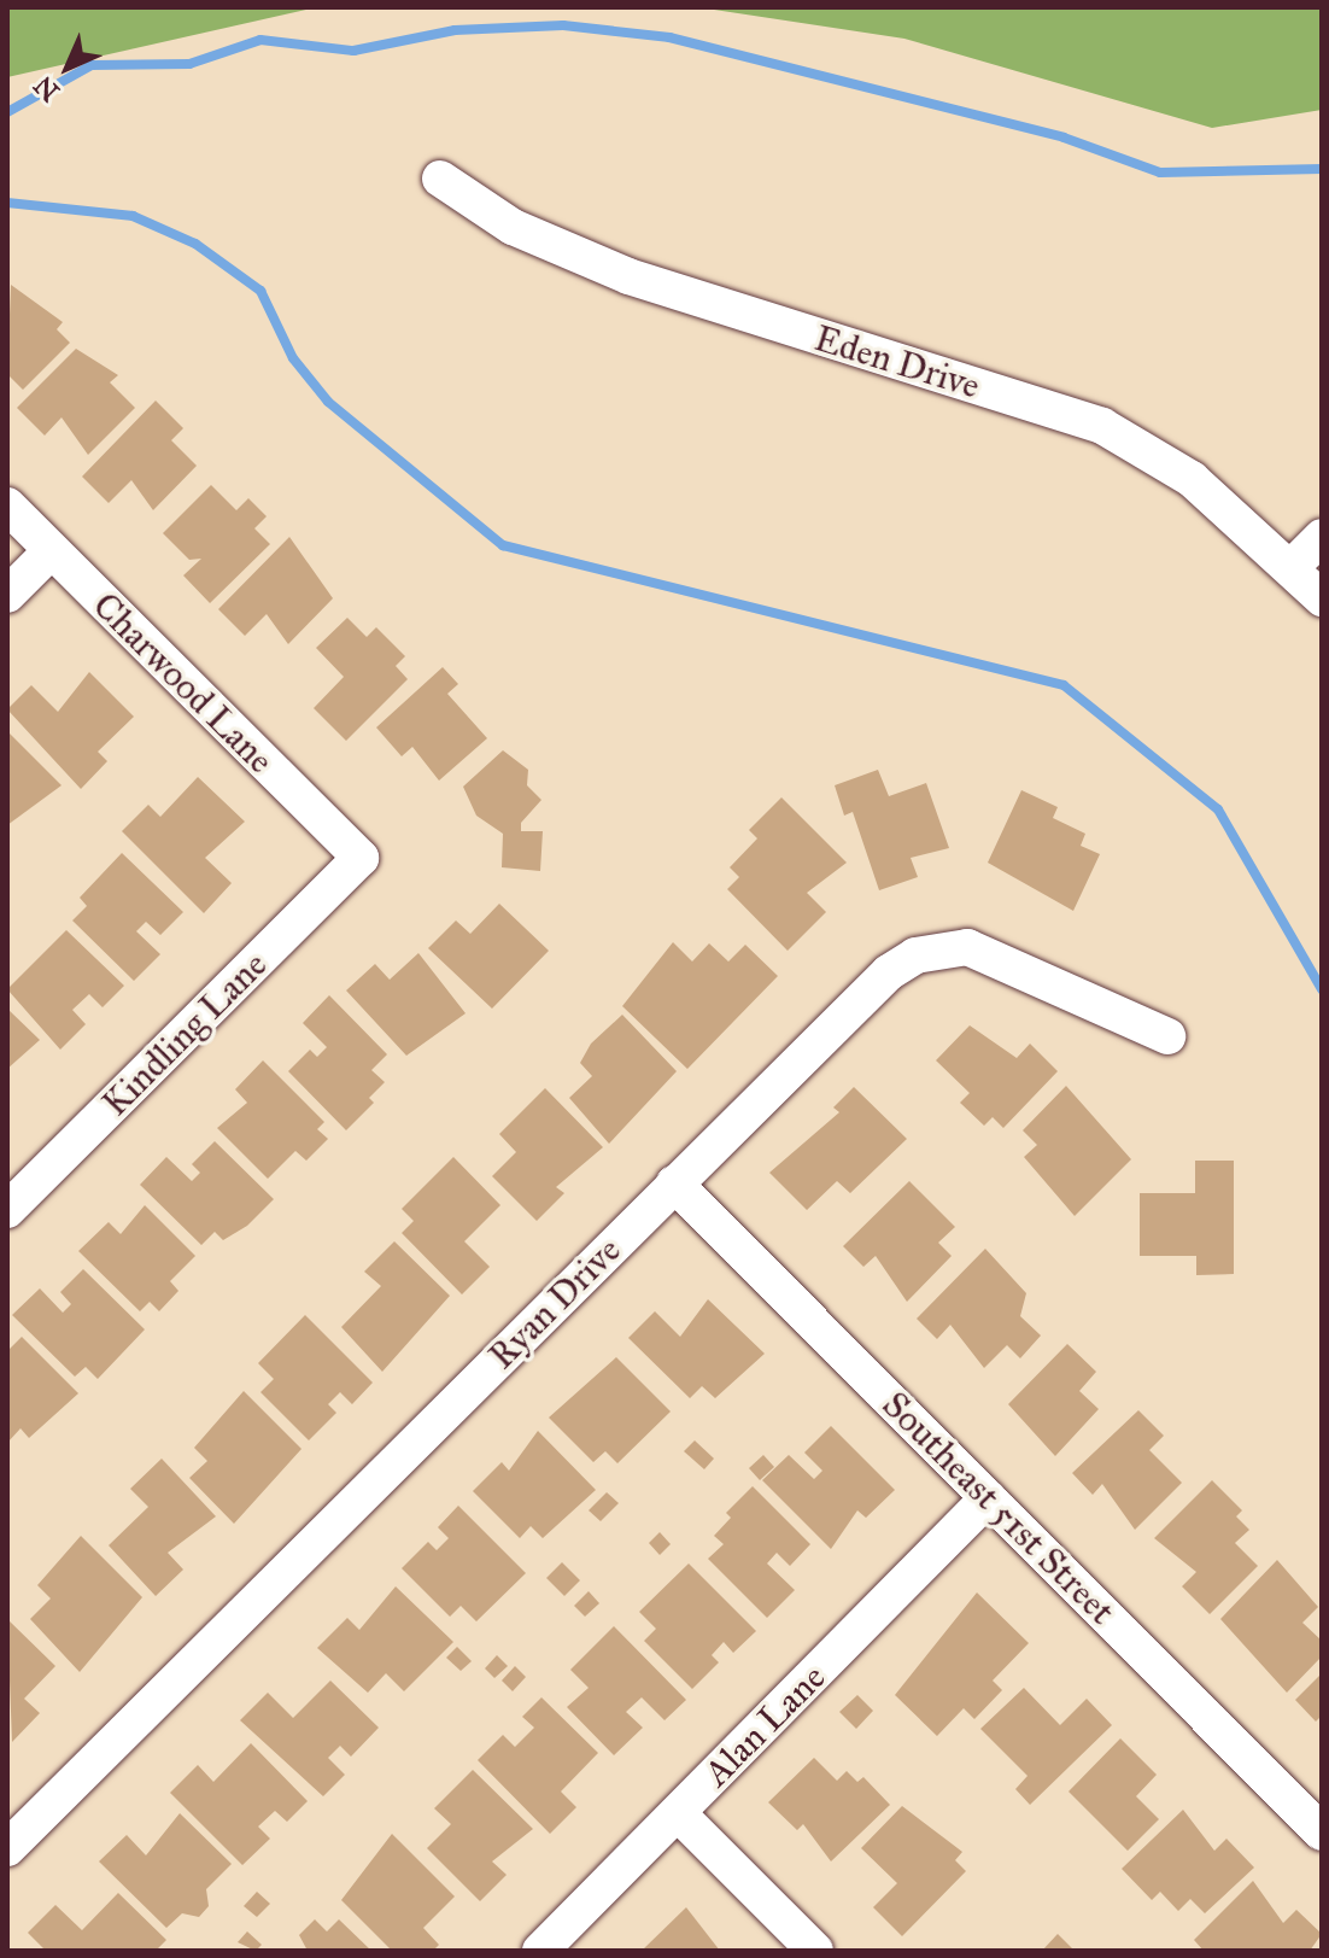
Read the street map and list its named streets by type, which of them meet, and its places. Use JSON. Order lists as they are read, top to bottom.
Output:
{
  "streets": {
    "street": [
      "Eden Drive",
      "Charwood Lane",
      "Kindling Lane",
      "Ryan Drive",
      "Southeast 51st Street",
      "Alan Lane"
    ]
  },
  "crossings": [
    ["Charwood Lane", "Kindling Lane"],
    ["Ryan Drive", "Southeast 51st Street"],
    ["Southeast 51st Street", "Alan Lane"]
  ],
  "north": "bottom left"
}
